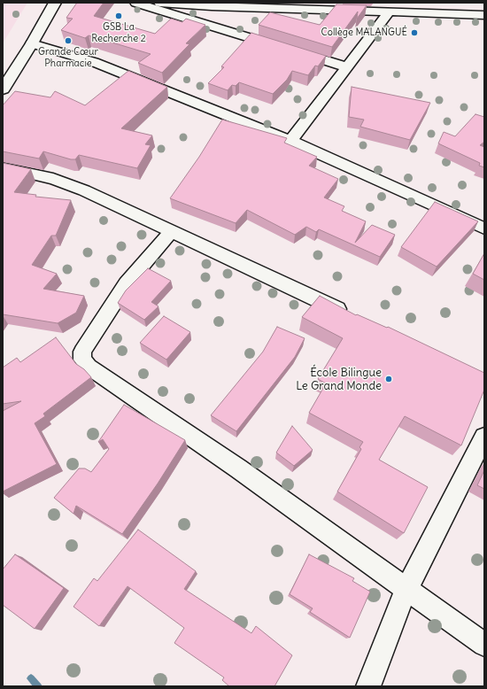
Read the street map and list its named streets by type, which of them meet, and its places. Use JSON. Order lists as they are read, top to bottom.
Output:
{
  "places": [
    "GSB La Recherche 2",
    "Collège MALANGUÉ",
    "Grande Cœur Pharmacie",
    "École Bilingue Le Grand Monde"
  ]
}
